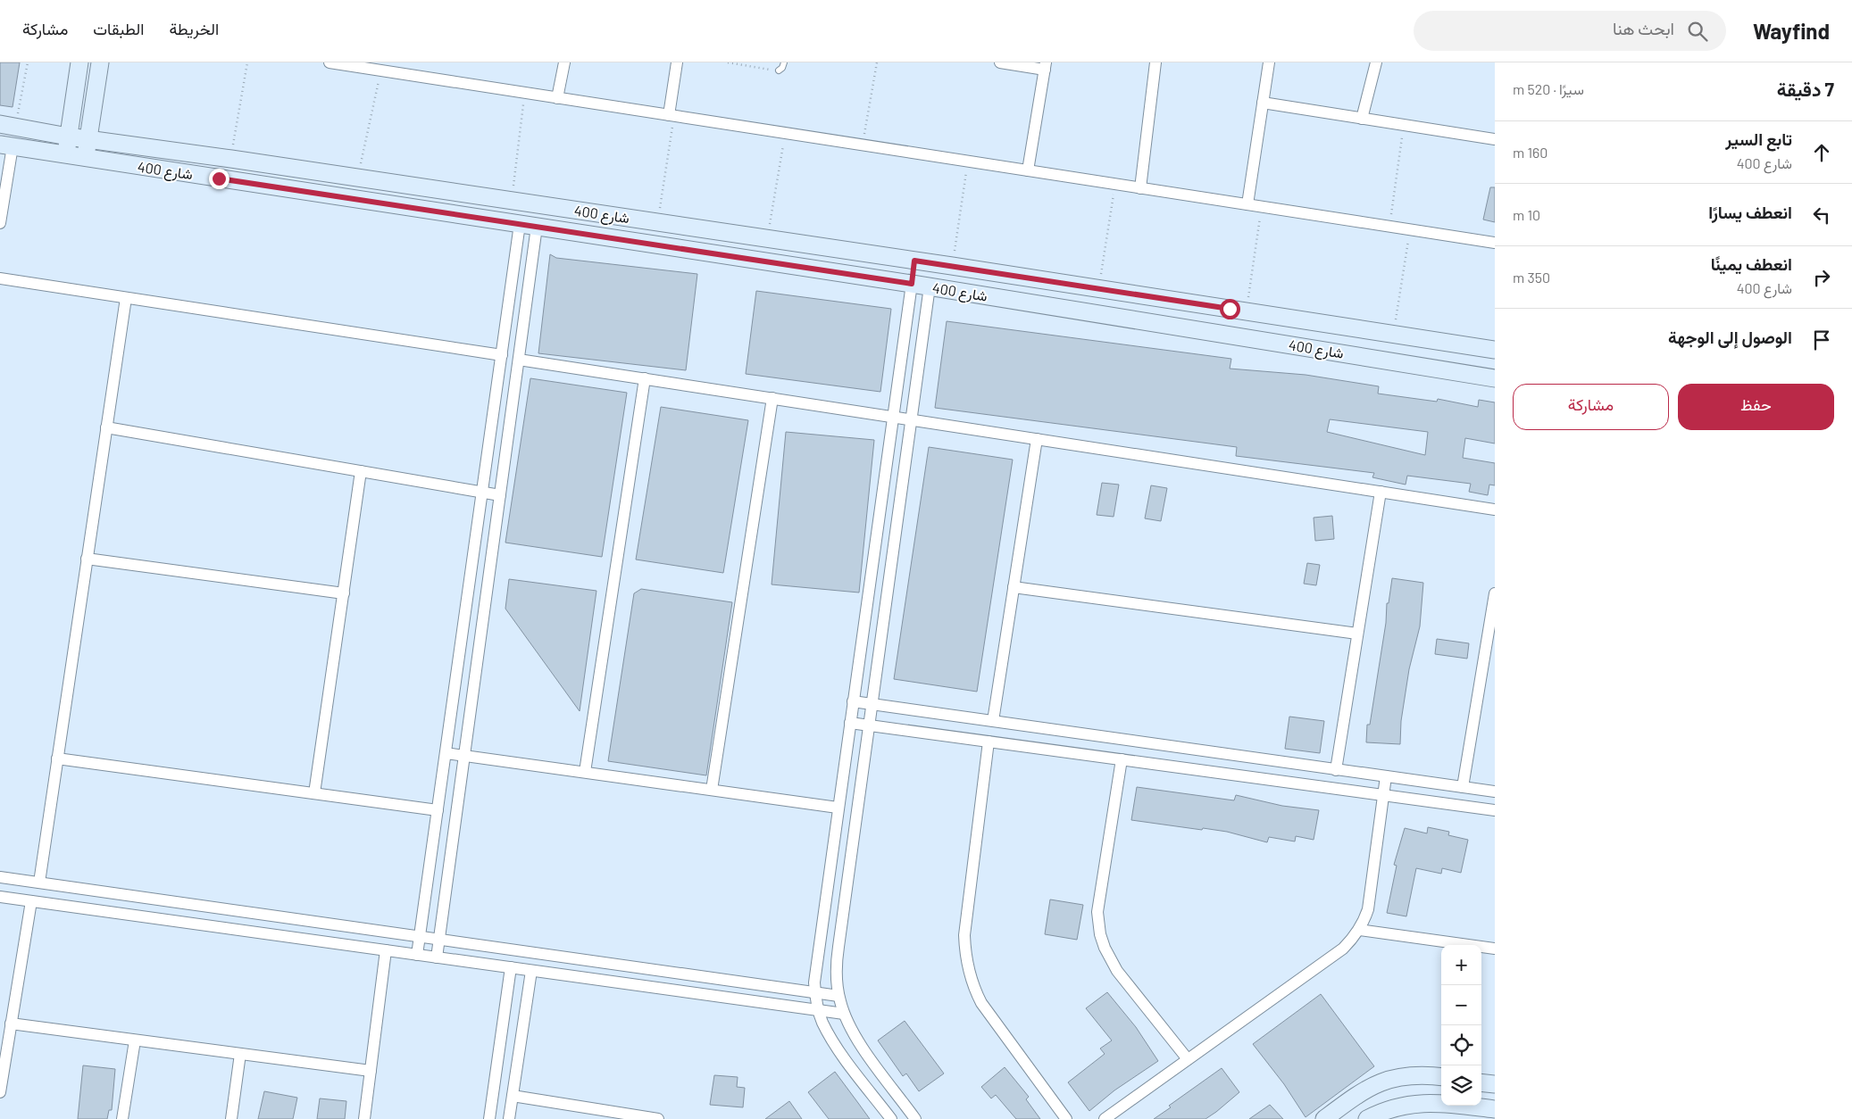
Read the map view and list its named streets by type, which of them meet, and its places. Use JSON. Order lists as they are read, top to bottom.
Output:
{
  "streets": {
    "street": ["شارع 400"]
  },
  "page": {
    "header": "Wayfind",
    "search": "ابحث هنا",
    "nav": ["الخريطة", "الطبقات", "مشاركة"],
    "heading": ["7 دقيقة", "سيرًا · 520 m"],
    "list": [
      ["تابع السير", "شارع 400", "160 m"],
      ["انعطف يسارًا", "10 m"],
      ["انعطف يمينًا", "شارع 400", "350 m"],
      "الوصول إلى الوجهة"
    ],
    "buttons": ["حفظ", "مشاركة"],
    "map_buttons": ["+", "−"]
  }
}
